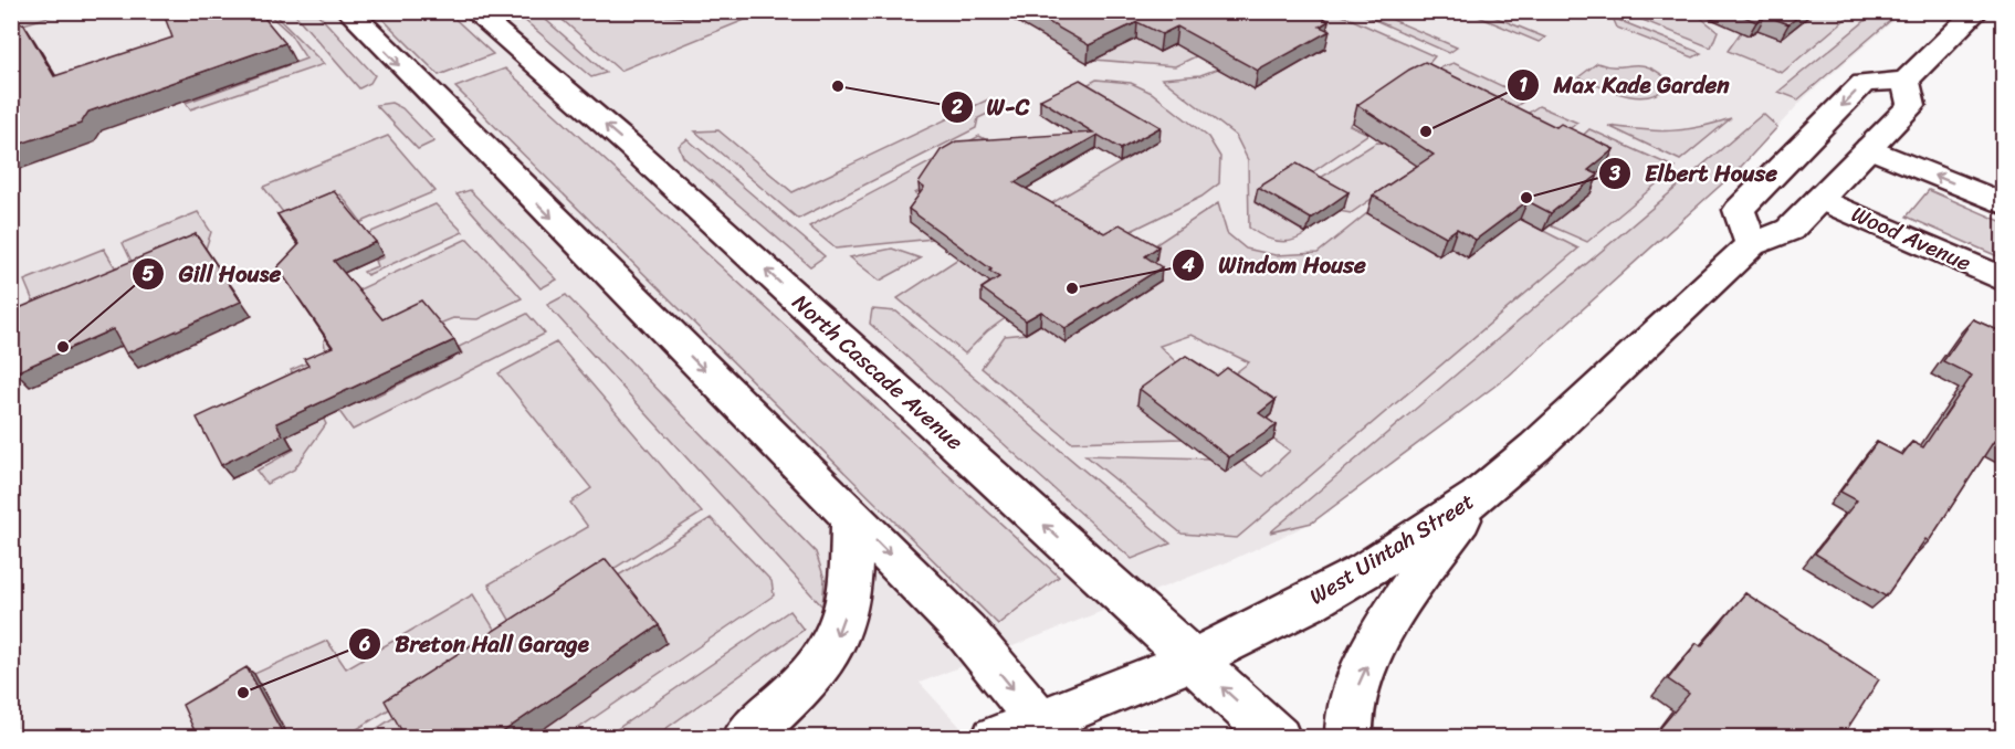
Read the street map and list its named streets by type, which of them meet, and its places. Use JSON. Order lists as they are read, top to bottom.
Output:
{
  "streets": {
    "main road": ["Wood Avenue", "North Cascade Avenue", "West Uintah Street"]
  },
  "crossings": [
    ["Wood Avenue", "West Uintah Street"],
    ["North Cascade Avenue", "West Uintah Street"]
  ],
  "places": [
    "W-C",
    "Max Kade Garden",
    "Elbert House",
    "Windom House",
    "Gill House",
    "Breton Hall Garage"
  ]
}
